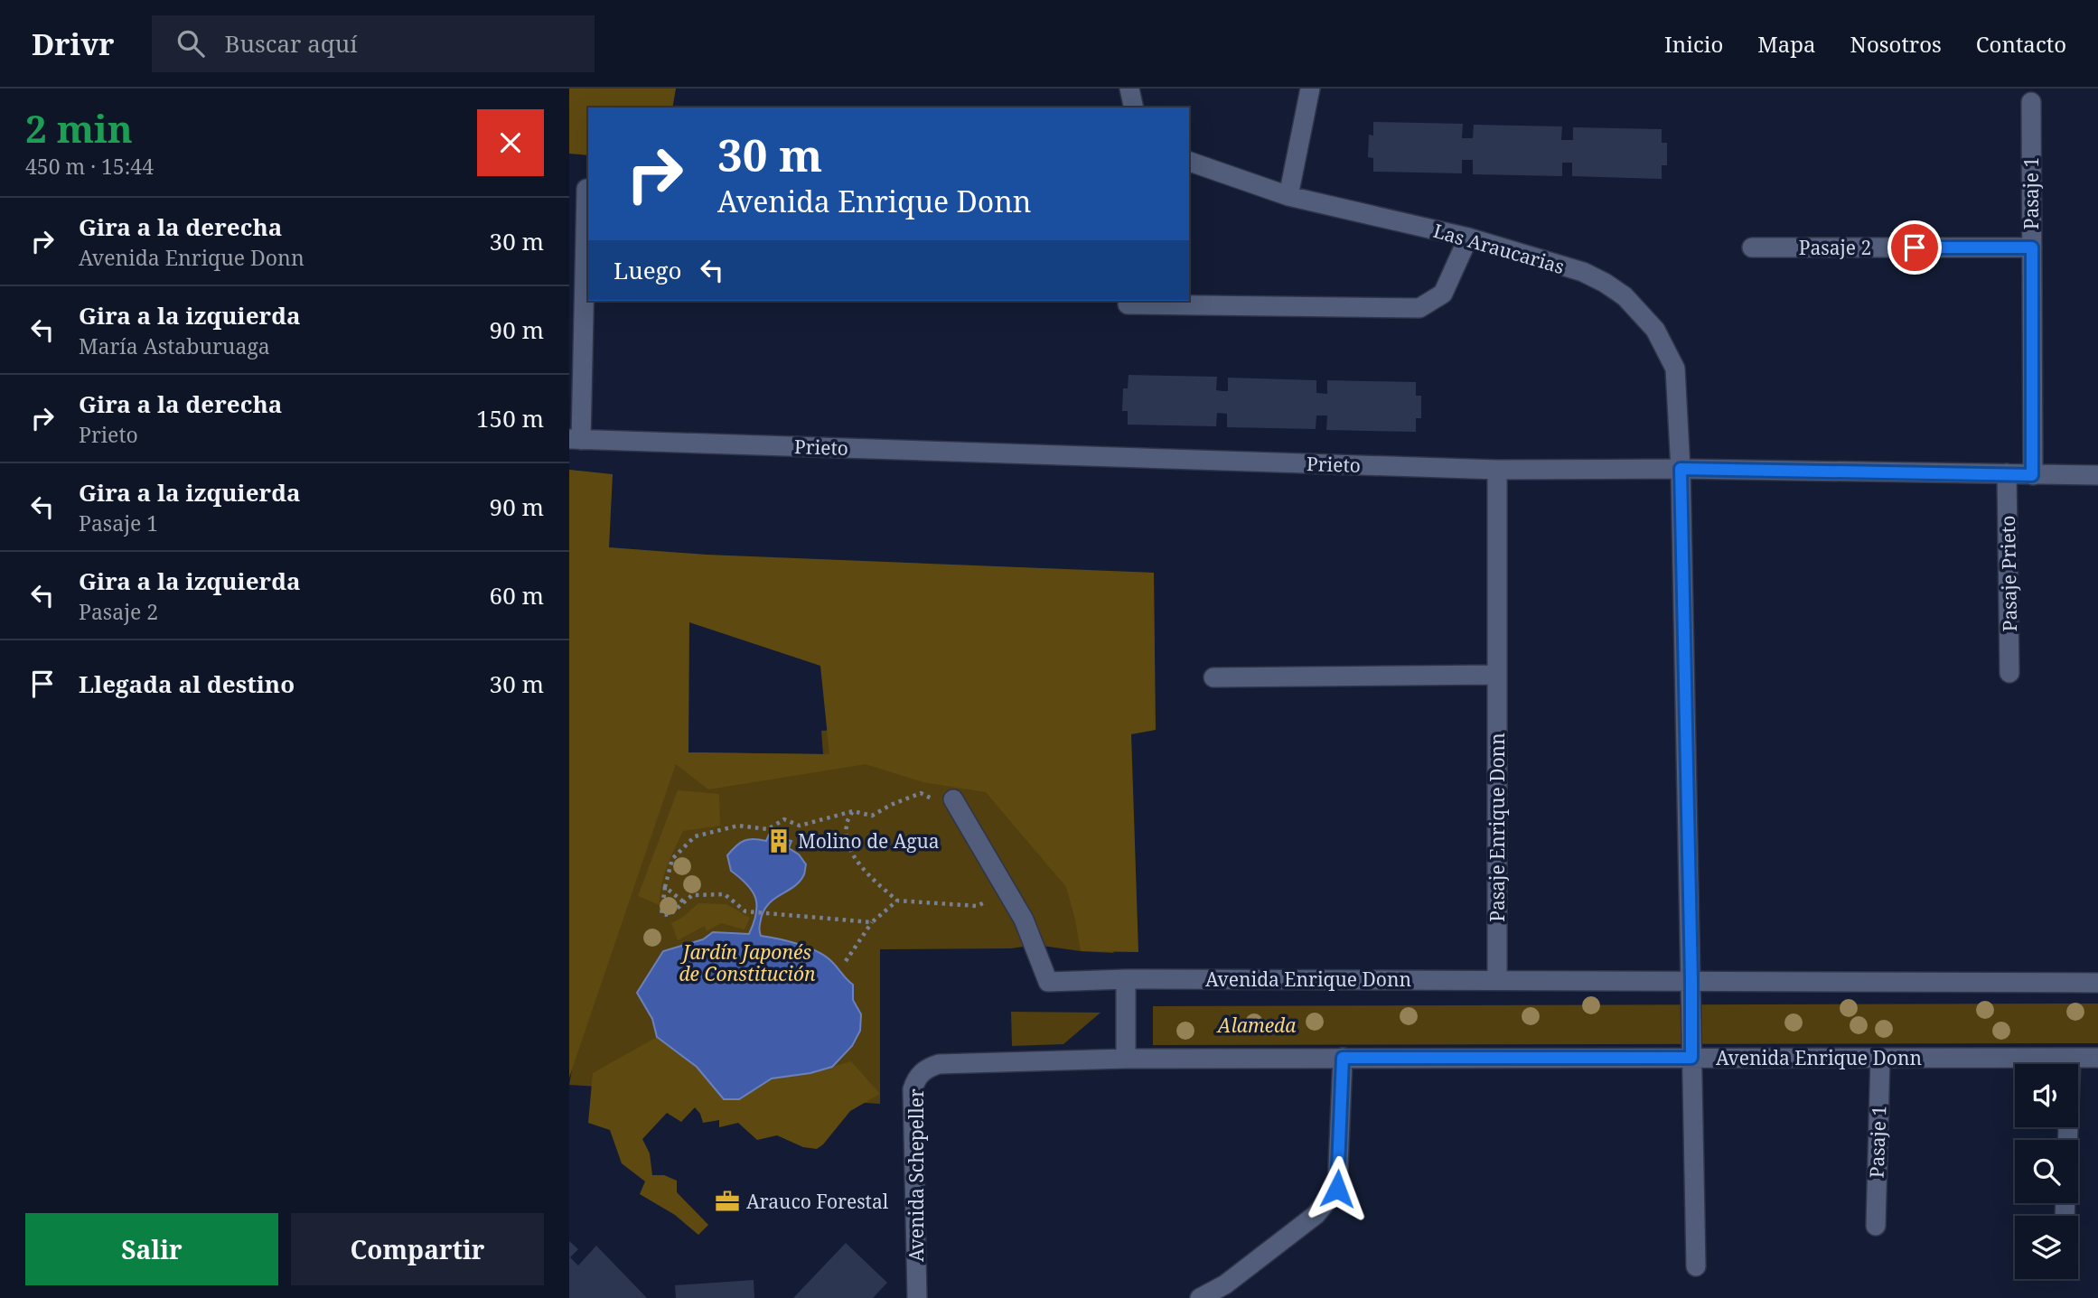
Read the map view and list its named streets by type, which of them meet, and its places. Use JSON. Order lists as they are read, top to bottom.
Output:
{
  "streets": {
    "street": [
      "Pasaje 1",
      "Pasaje 2",
      "Las Araucarias",
      "Prieto",
      "Pasaje Prieto",
      "Pasaje Enrique Donn",
      "Avenida Enrique Donn",
      "Avenida Schepeller"
    ]
  },
  "crossings": [
    ["Pasaje 1", "Pasaje 2"],
    ["Pasaje 1", "Prieto"],
    ["Pasaje 1", "Avenida Enrique Donn"],
    ["Las Araucarias", "Prieto"],
    ["Las Araucarias", "Avenida Enrique Donn"],
    ["Prieto", "Pasaje Prieto"],
    ["Prieto", "Pasaje Enrique Donn"],
    ["Pasaje Enrique Donn", "Avenida Enrique Donn"],
    ["Avenida Enrique Donn", "Avenida Schepeller"]
  ],
  "parks": ["Jardín Japonés de Constitución", "Alameda"],
  "places": {
    "building": ["Molino de Agua"],
    "office": ["Arauco Forestal"]
  },
  "page": {
    "header": "Drivr",
    "search": "Buscar aquí",
    "nav": [
      "Inicio",
      "Mapa",
      "Nosotros",
      "Contacto"
    ],
    "heading": ["2 min", "450 m · 15:44"],
    "turn": ["30 m", "Avenida Enrique Donn"],
    "list": [
      {
        "name": "Gira a la derecha",
        "note": "Avenida Enrique Donn",
        "value": "30 m"
      },
      {
        "name": "Gira a la izquierda",
        "note": "María Astaburuaga",
        "value": "90 m"
      },
      {
        "name": "Gira a la derecha",
        "note": "Prieto",
        "value": "150 m"
      },
      {
        "name": "Gira a la izquierda",
        "note": "Pasaje 1",
        "value": "90 m"
      },
      {
        "name": "Gira a la izquierda",
        "note": "Pasaje 2",
        "value": "60 m"
      },
      {
        "name": "Llegada al destino",
        "value": "30 m"
      }
    ],
    "then": "Luego",
    "buttons": ["Salir", "Compartir"]
  }
}
